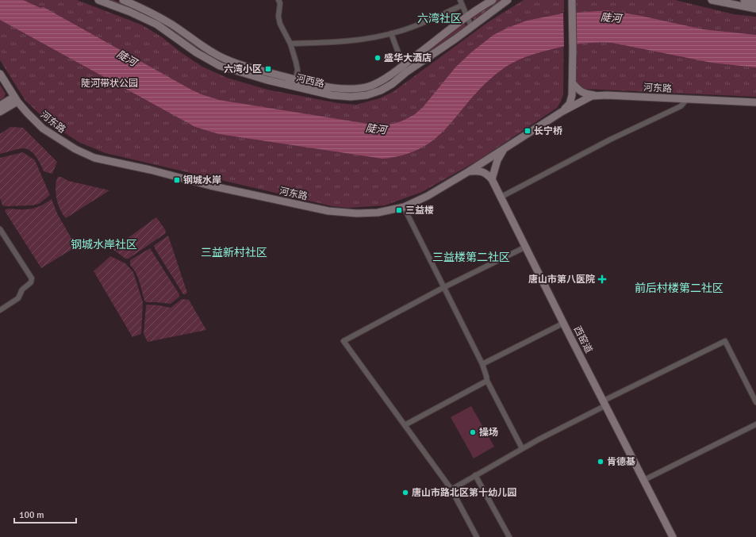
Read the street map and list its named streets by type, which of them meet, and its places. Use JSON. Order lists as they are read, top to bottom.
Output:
{
  "streets": {
    "street": ["河西路", "河东路", "西窑道"]
  },
  "districts": [
    "六湾社区",
    "钢城水岸社区",
    "三益新村社区",
    "三益楼第二社区",
    "前后村楼第二社区"
  ],
  "water": ["陡河"],
  "parks": ["陡河带状公园"],
  "places": {
    "other": [
      "盛华大酒店",
      "操场",
      "肯德基",
      "唐山市路北区第十幼儿园"
    ],
    "transit": [
      "六湾小区",
      "长宁桥",
      "钢城水岸",
      "三益楼"
    ],
    "health": ["唐山市第八医院"]
  },
  "scale_bar": "100 m"
}
